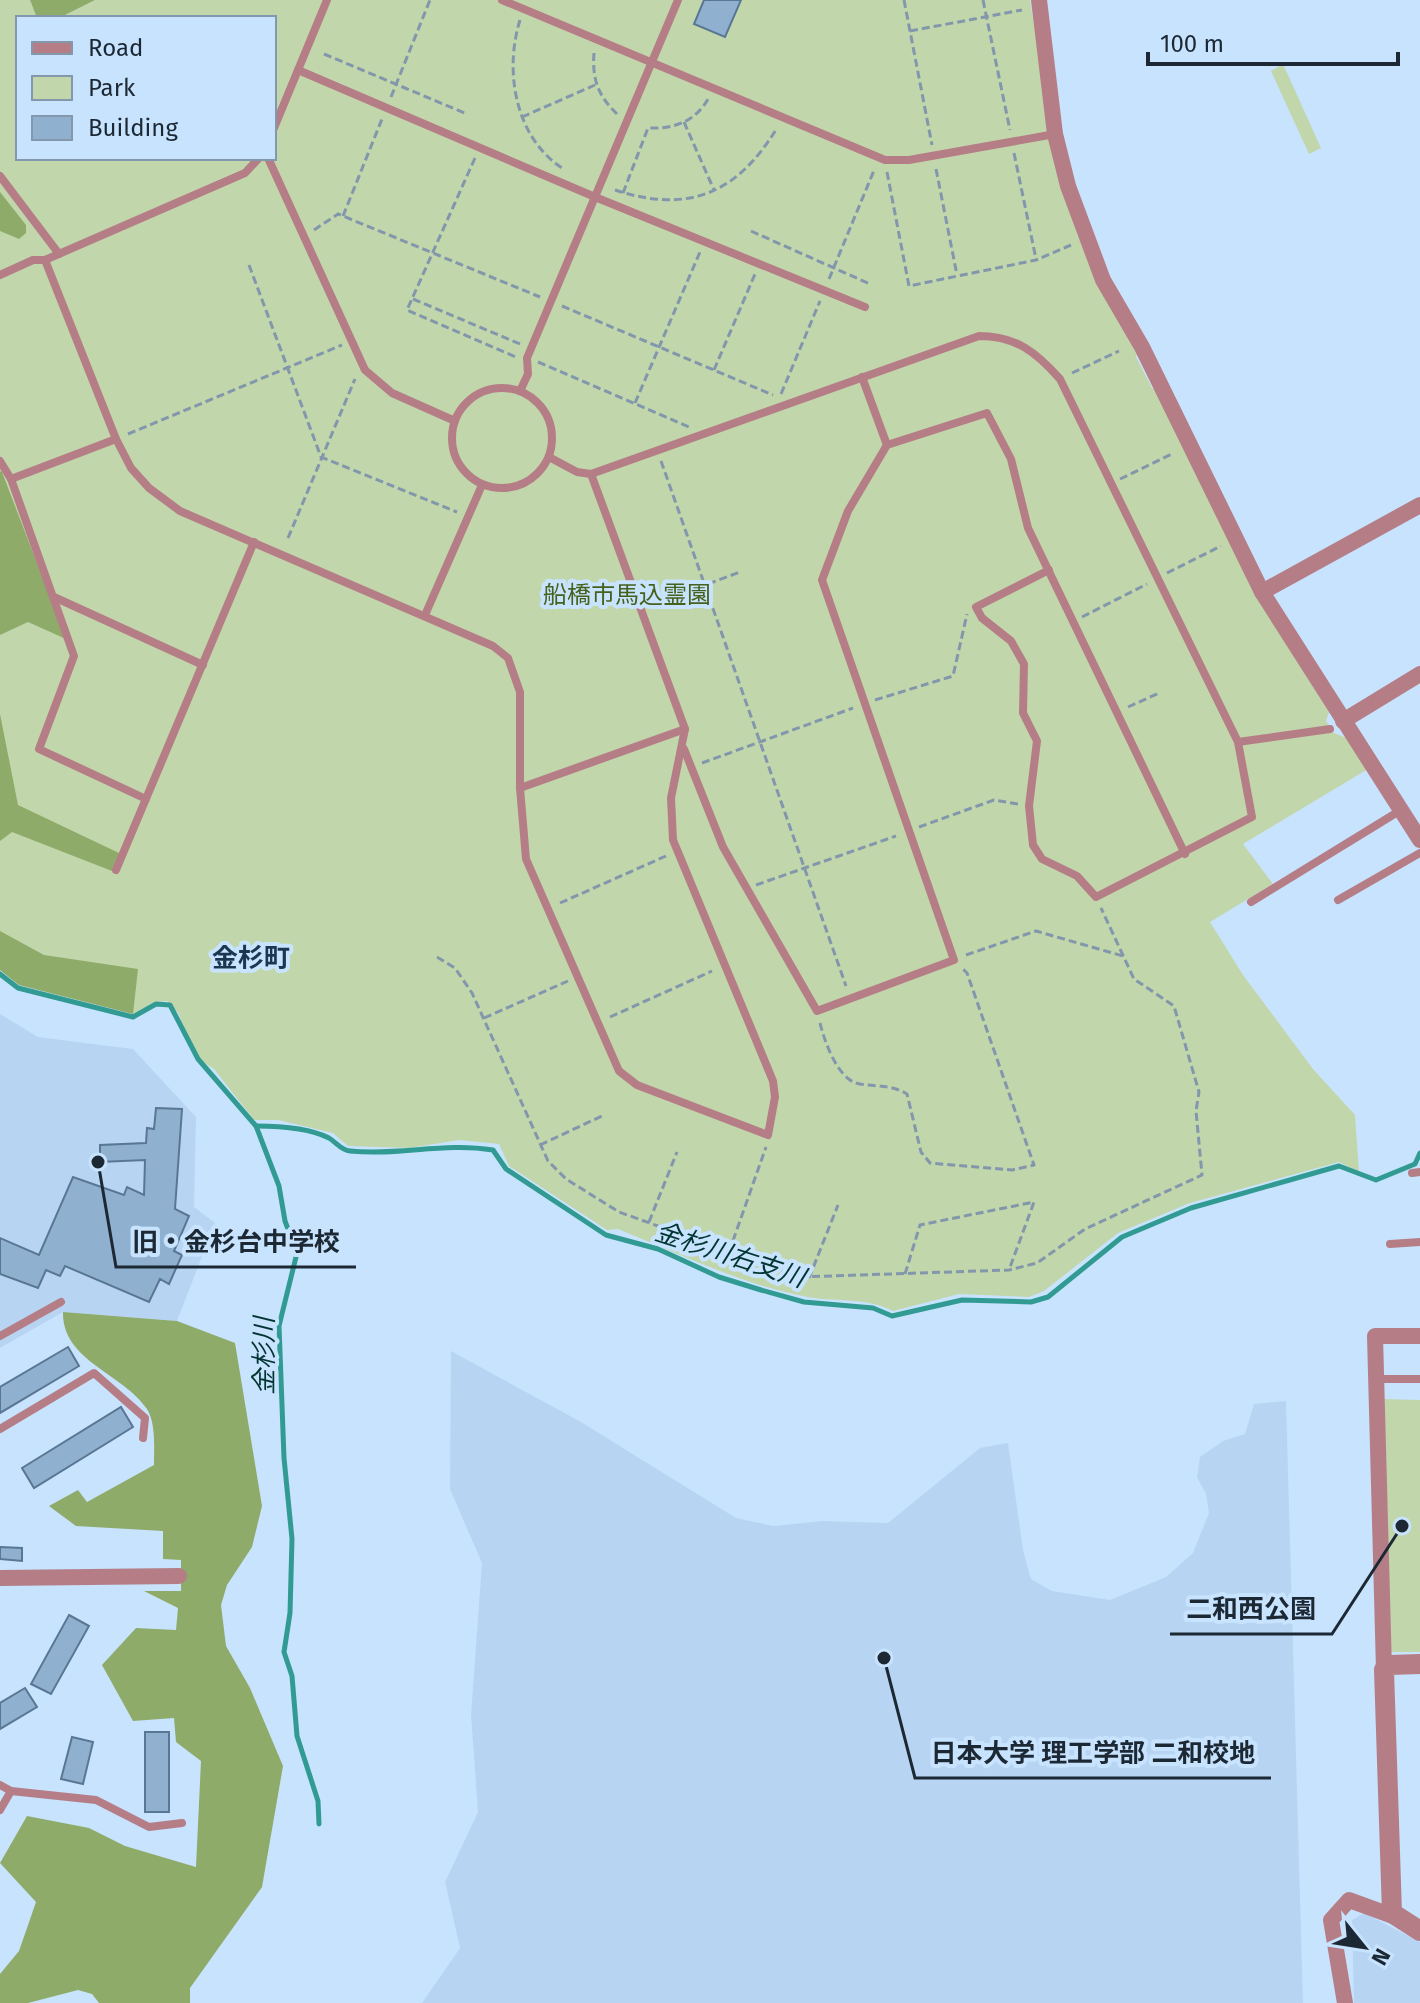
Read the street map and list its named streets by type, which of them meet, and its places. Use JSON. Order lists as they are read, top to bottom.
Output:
{
  "districts": ["金杉町"],
  "water": ["金杉川右支川", "金杉川"],
  "parks": ["船橋市馬込霊園"],
  "places": ["旧・金杉台中学校", "二和西公園", "日本大学 理工学部 二和校地"],
  "legend": ["Road", "Park", "Building"],
  "scale_bar": "100 m",
  "north": "bottom right"
}
